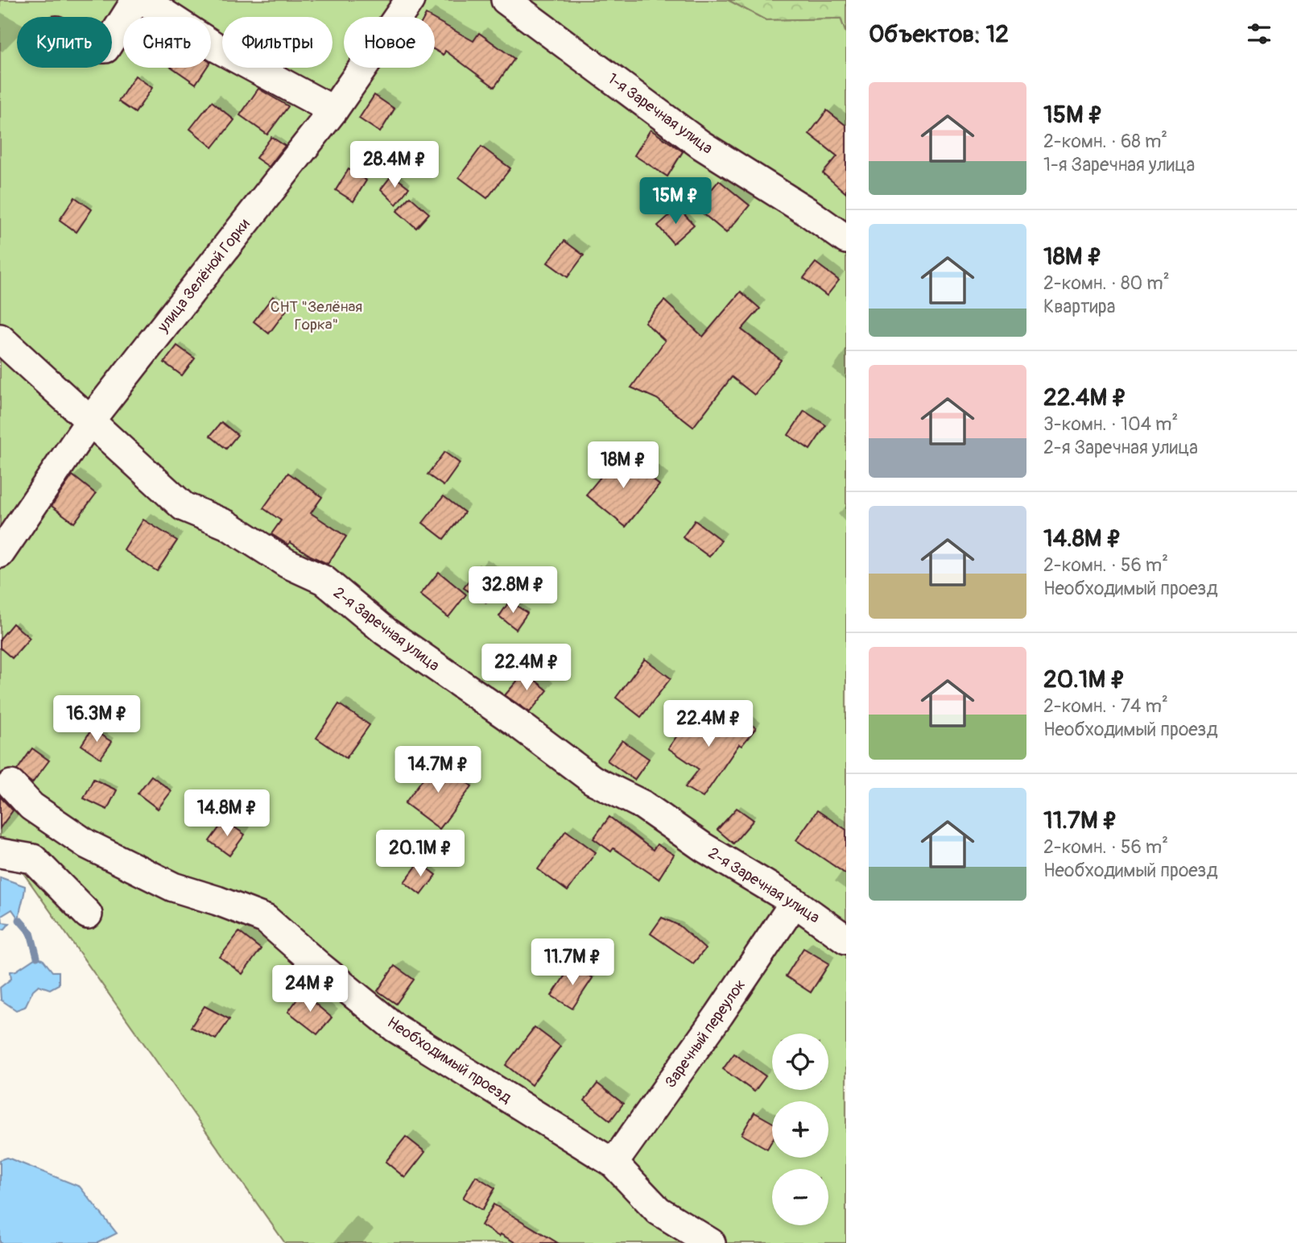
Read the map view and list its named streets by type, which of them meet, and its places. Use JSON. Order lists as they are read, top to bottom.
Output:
{
  "streets": {
    "street": [
      "1-я Заречная улица",
      "улица Зелёной Горки",
      "2-я Заречная улица",
      "Заречный переулок",
      "Необходимый проезд"
    ]
  },
  "crossings": [
    ["улица Зелёной Горки", "2-я Заречная улица"],
    ["2-я Заречная улица", "Заречный переулок"],
    ["Заречный переулок", "Необходимый проезд"]
  ],
  "parks": ["СНТ \"Зелёная Горка\""],
  "page": {
    "heading": "Объектов: 12",
    "chip": [
      "Купить",
      "Снять",
      "Фильтры",
      "Новое"
    ],
    "list": [
      {
        "name": "15M ₽",
        "note": "2-комн. · 68 m² · 1-я Заречная улица"
      },
      {
        "name": "18M ₽",
        "note": "2-комн. · 80 m² · Квартира"
      },
      {
        "name": "22.4M ₽",
        "note": "3-комн. · 104 m² · 2-я Заречная улица"
      },
      {
        "name": "14.8M ₽",
        "note": "2-комн. · 56 m² · Необходимый проезд"
      },
      {
        "name": "20.1M ₽",
        "note": "2-комн. · 74 m² · Необходимый проезд"
      },
      {
        "name": "11.7M ₽",
        "note": "2-комн. · 56 m² · Необходимый проезд"
      }
    ],
    "price": [
      "28.4M ₽",
      "15M ₽",
      "18M ₽",
      "32.8M ₽",
      "22.4M ₽",
      "16.3M ₽",
      "22.4M ₽",
      "14.7M ₽",
      "14.8M ₽",
      "20.1M ₽",
      "11.7M ₽",
      "24M ₽"
    ],
    "map_buttons": ["+", "−"]
  }
}
